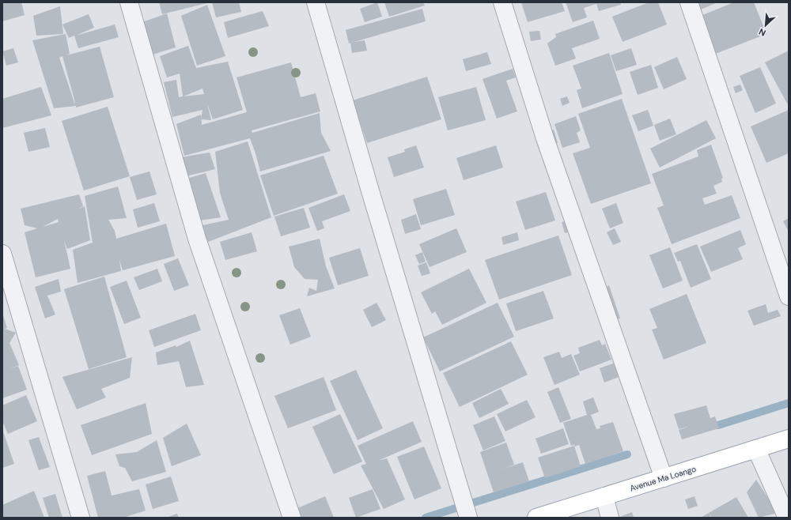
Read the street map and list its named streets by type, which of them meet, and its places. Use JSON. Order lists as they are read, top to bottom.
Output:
{
  "streets": {
    "main road": ["Avenue Ma Loango"]
  },
  "north": "bottom left"
}
